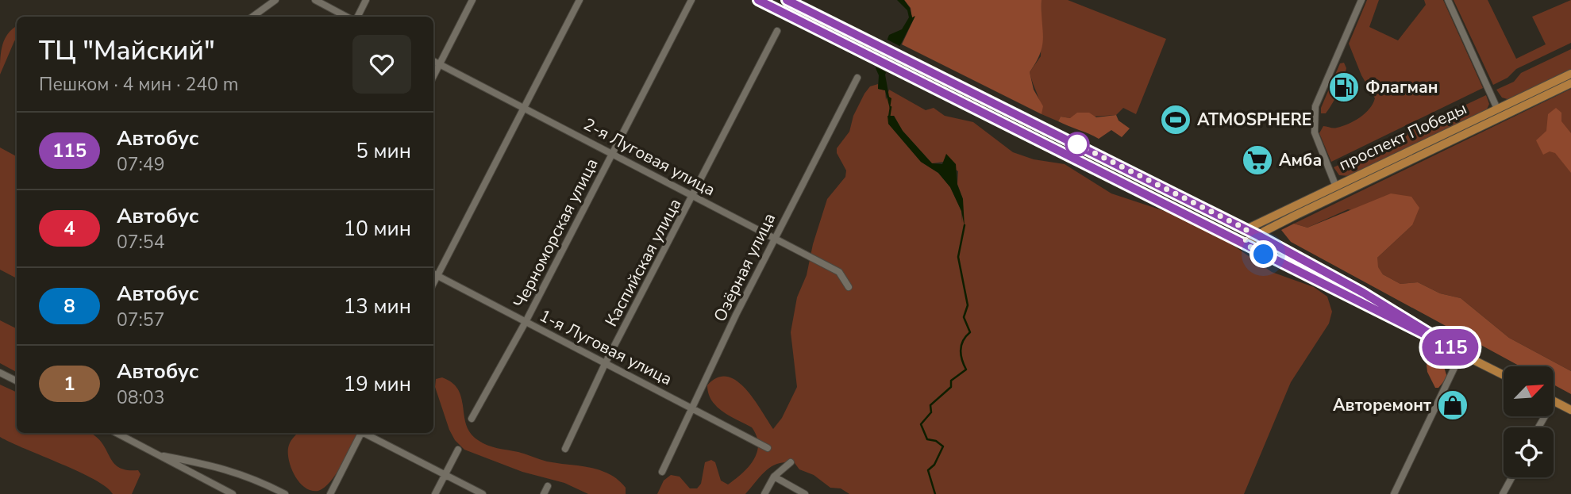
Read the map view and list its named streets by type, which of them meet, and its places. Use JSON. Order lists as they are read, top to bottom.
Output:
{
  "streets": {
    "main road": ["проспект Победы"],
    "street": [
      "2-я Луговая улица",
      "Черноморская улица",
      "Каспийская улица",
      "Озёрная улица",
      "1-я Луговая улица"
    ]
  },
  "crossings": [
    ["2-я Луговая улица", "Черноморская улица"],
    ["2-я Луговая улица", "Каспийская улица"],
    ["2-я Луговая улица", "Озёрная улица"],
    ["Черноморская улица", "1-я Луговая улица"],
    ["Каспийская улица", "1-я Луговая улица"],
    ["Озёрная улица", "1-я Луговая улица"]
  ],
  "places": {
    "fuel station": ["Флагман"],
    "sports": ["ATMOSPHERE"],
    "supermarket": ["Амба"],
    "shop": ["Авторемонт"]
  },
  "lines": ["bus line 115"],
  "north": "top right",
  "page": {
    "on_map": "115",
    "heading": ["ТЦ \"Майский\"", "Пешком · 4 мин · 240 m"],
    "list": [
      {
        "mark": "115",
        "name": "Автобус",
        "note": "07:49",
        "value": "5 мин"
      },
      {
        "mark": "4",
        "name": "Автобус",
        "note": "07:54",
        "value": "10 мин"
      },
      {
        "mark": "8",
        "name": "Автобус",
        "note": "07:57",
        "value": "13 мин"
      },
      {
        "mark": "1",
        "name": "Автобус",
        "note": "08:03",
        "value": "19 мин"
      }
    ]
  }
}
